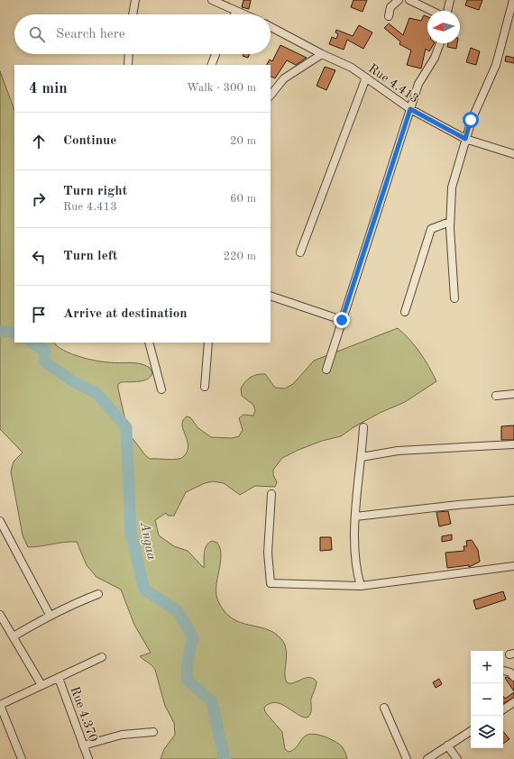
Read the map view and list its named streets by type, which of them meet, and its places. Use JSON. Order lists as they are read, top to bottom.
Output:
{
  "streets": {
    "street": ["Rue 4.413", "Rue 4.370"]
  },
  "water": ["Angaa"],
  "north": "left",
  "page": {
    "search": "Search here",
    "heading": ["4 min", "Walk · 300 m"],
    "list": [
      ["Continue", "20 m"],
      ["Turn right", "Rue 4.413", "60 m"],
      ["Turn left", "220 m"],
      "Arrive at destination"
    ],
    "map_buttons": ["+", "−"]
  }
}
